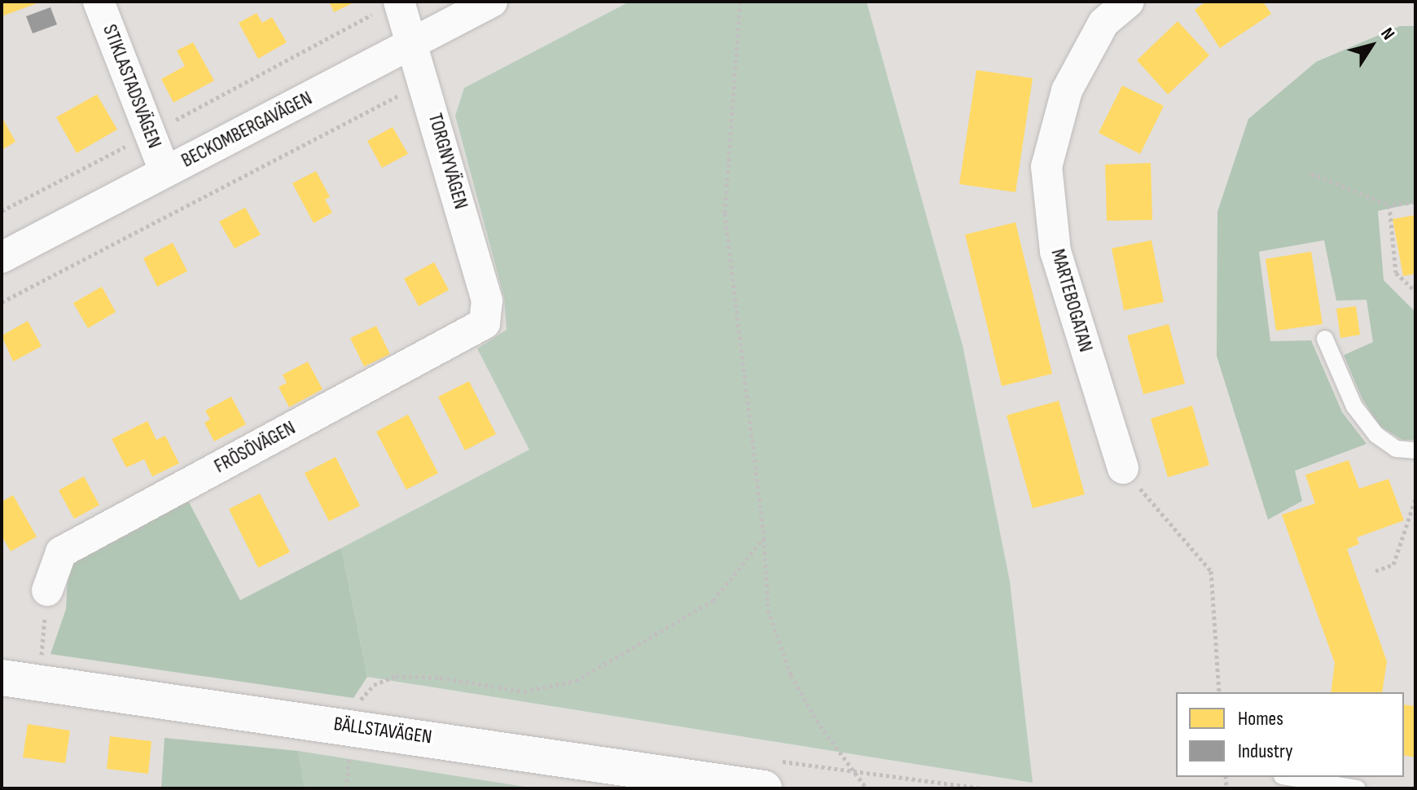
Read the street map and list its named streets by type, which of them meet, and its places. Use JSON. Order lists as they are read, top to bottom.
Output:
{
  "streets": {
    "street": [
      "STIKLASTADSVÄGEN",
      "BECKOMBERGAVÄGEN",
      "TORGNYVÄGEN",
      "MARTEBOGATAN",
      "FRÖSÖVÄGEN",
      "BÄLLSTAVÄGEN"
    ]
  },
  "crossings": [
    ["STIKLASTADSVÄGEN", "BECKOMBERGAVÄGEN"],
    ["BECKOMBERGAVÄGEN", "TORGNYVÄGEN"],
    ["TORGNYVÄGEN", "FRÖSÖVÄGEN"]
  ],
  "legend": ["Homes", "Industry"],
  "north": "top right"
}
